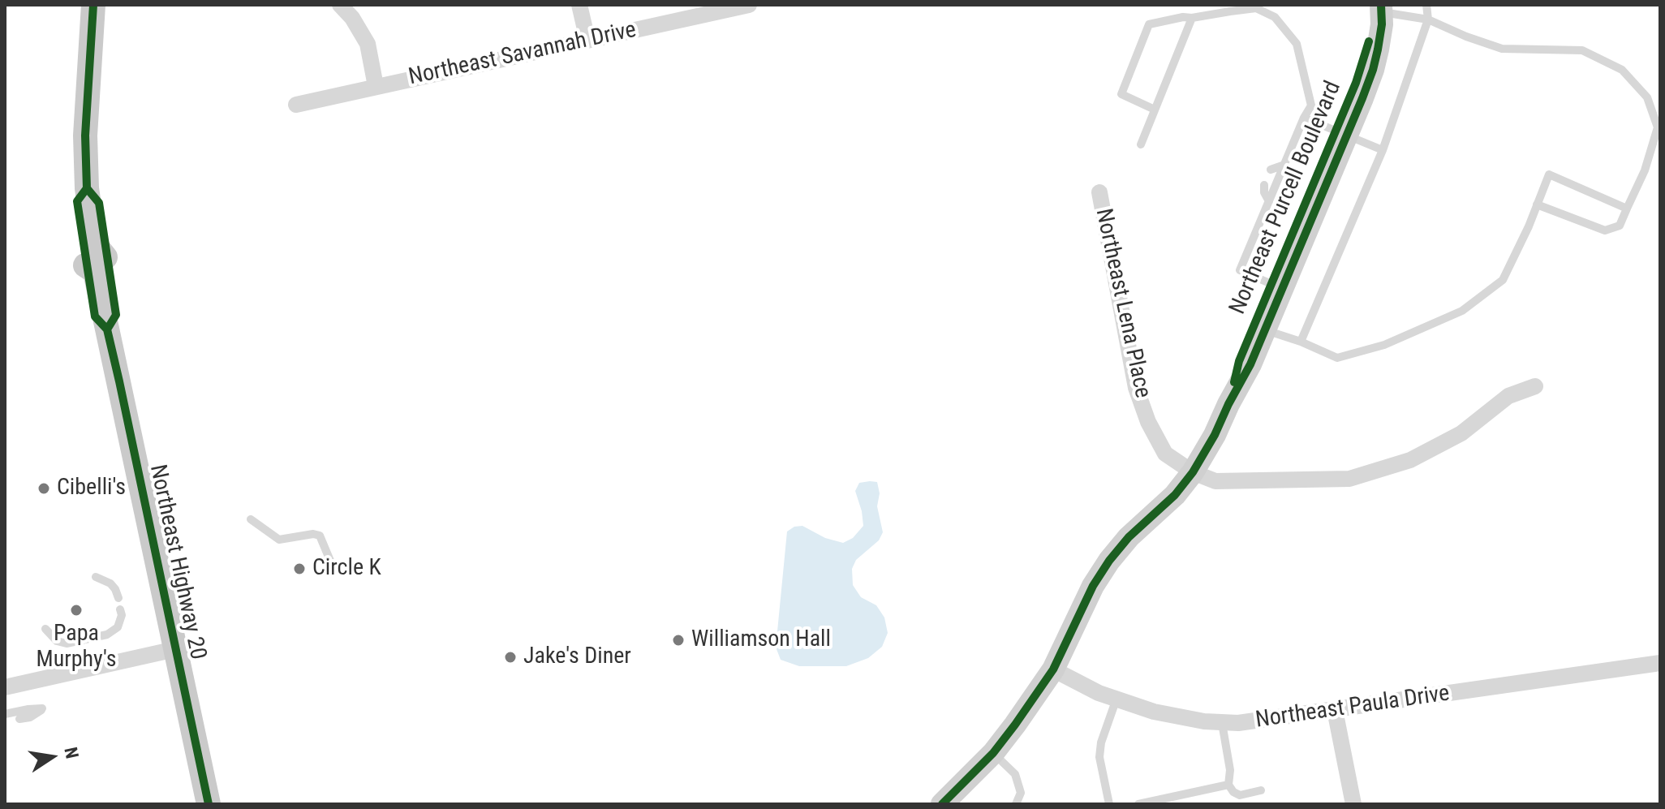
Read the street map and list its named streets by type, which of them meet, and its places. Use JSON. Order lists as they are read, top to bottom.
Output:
{
  "streets": {
    "main road": ["Northeast Highway 20"],
    "street": [
      "Northeast Savannah Drive",
      "Northeast Purcell Boulevard",
      "Northeast Lena Place",
      "Northeast Paula Drive"
    ]
  },
  "crossings": [
    ["Northeast Purcell Boulevard", "Northeast Lena Place"],
    ["Northeast Purcell Boulevard", "Northeast Paula Drive"]
  ],
  "places": [
    "Cibelli's",
    "Circle K",
    "Papa Murphy's",
    "Williamson Hall",
    "Jake's Diner"
  ],
  "north": "right"
}
